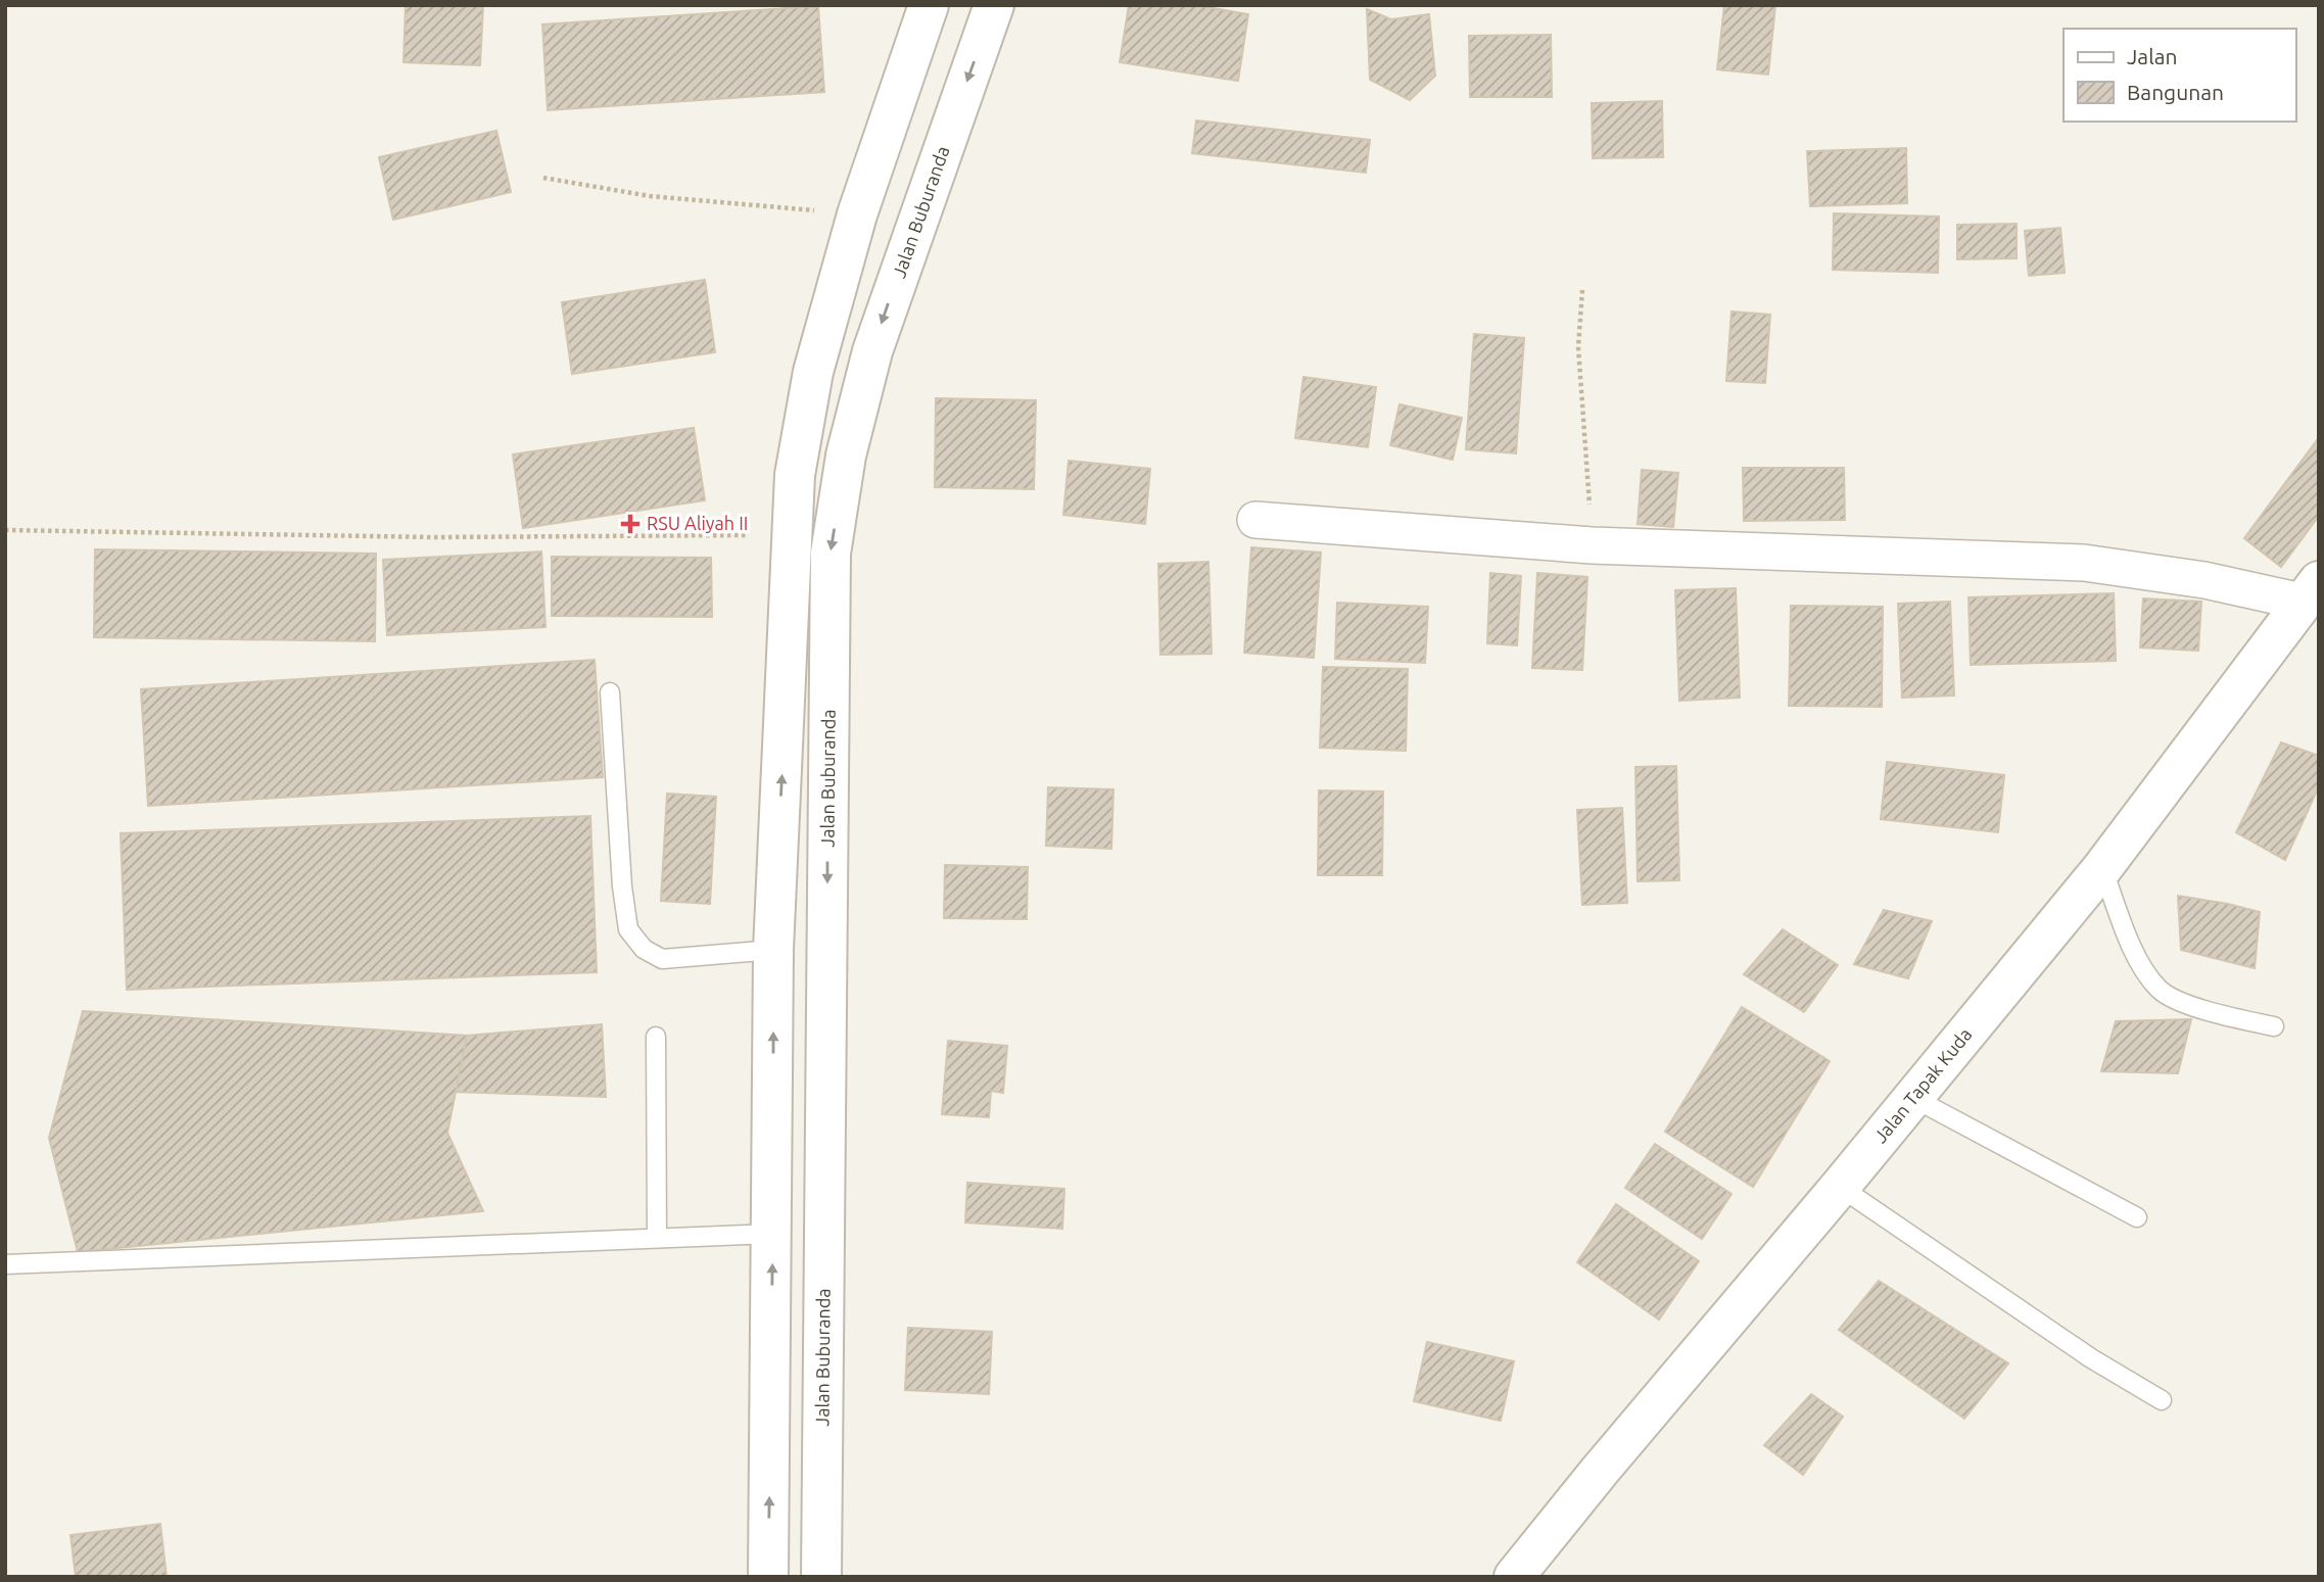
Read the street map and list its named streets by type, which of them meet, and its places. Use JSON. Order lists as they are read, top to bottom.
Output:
{
  "streets": {
    "street": ["Jalan Buburanda", "Jalan Tapak Kuda"]
  },
  "places": {
    "health": ["RSU Aliyah II"]
  },
  "legend": ["Jalan", "Bangunan"]
}
